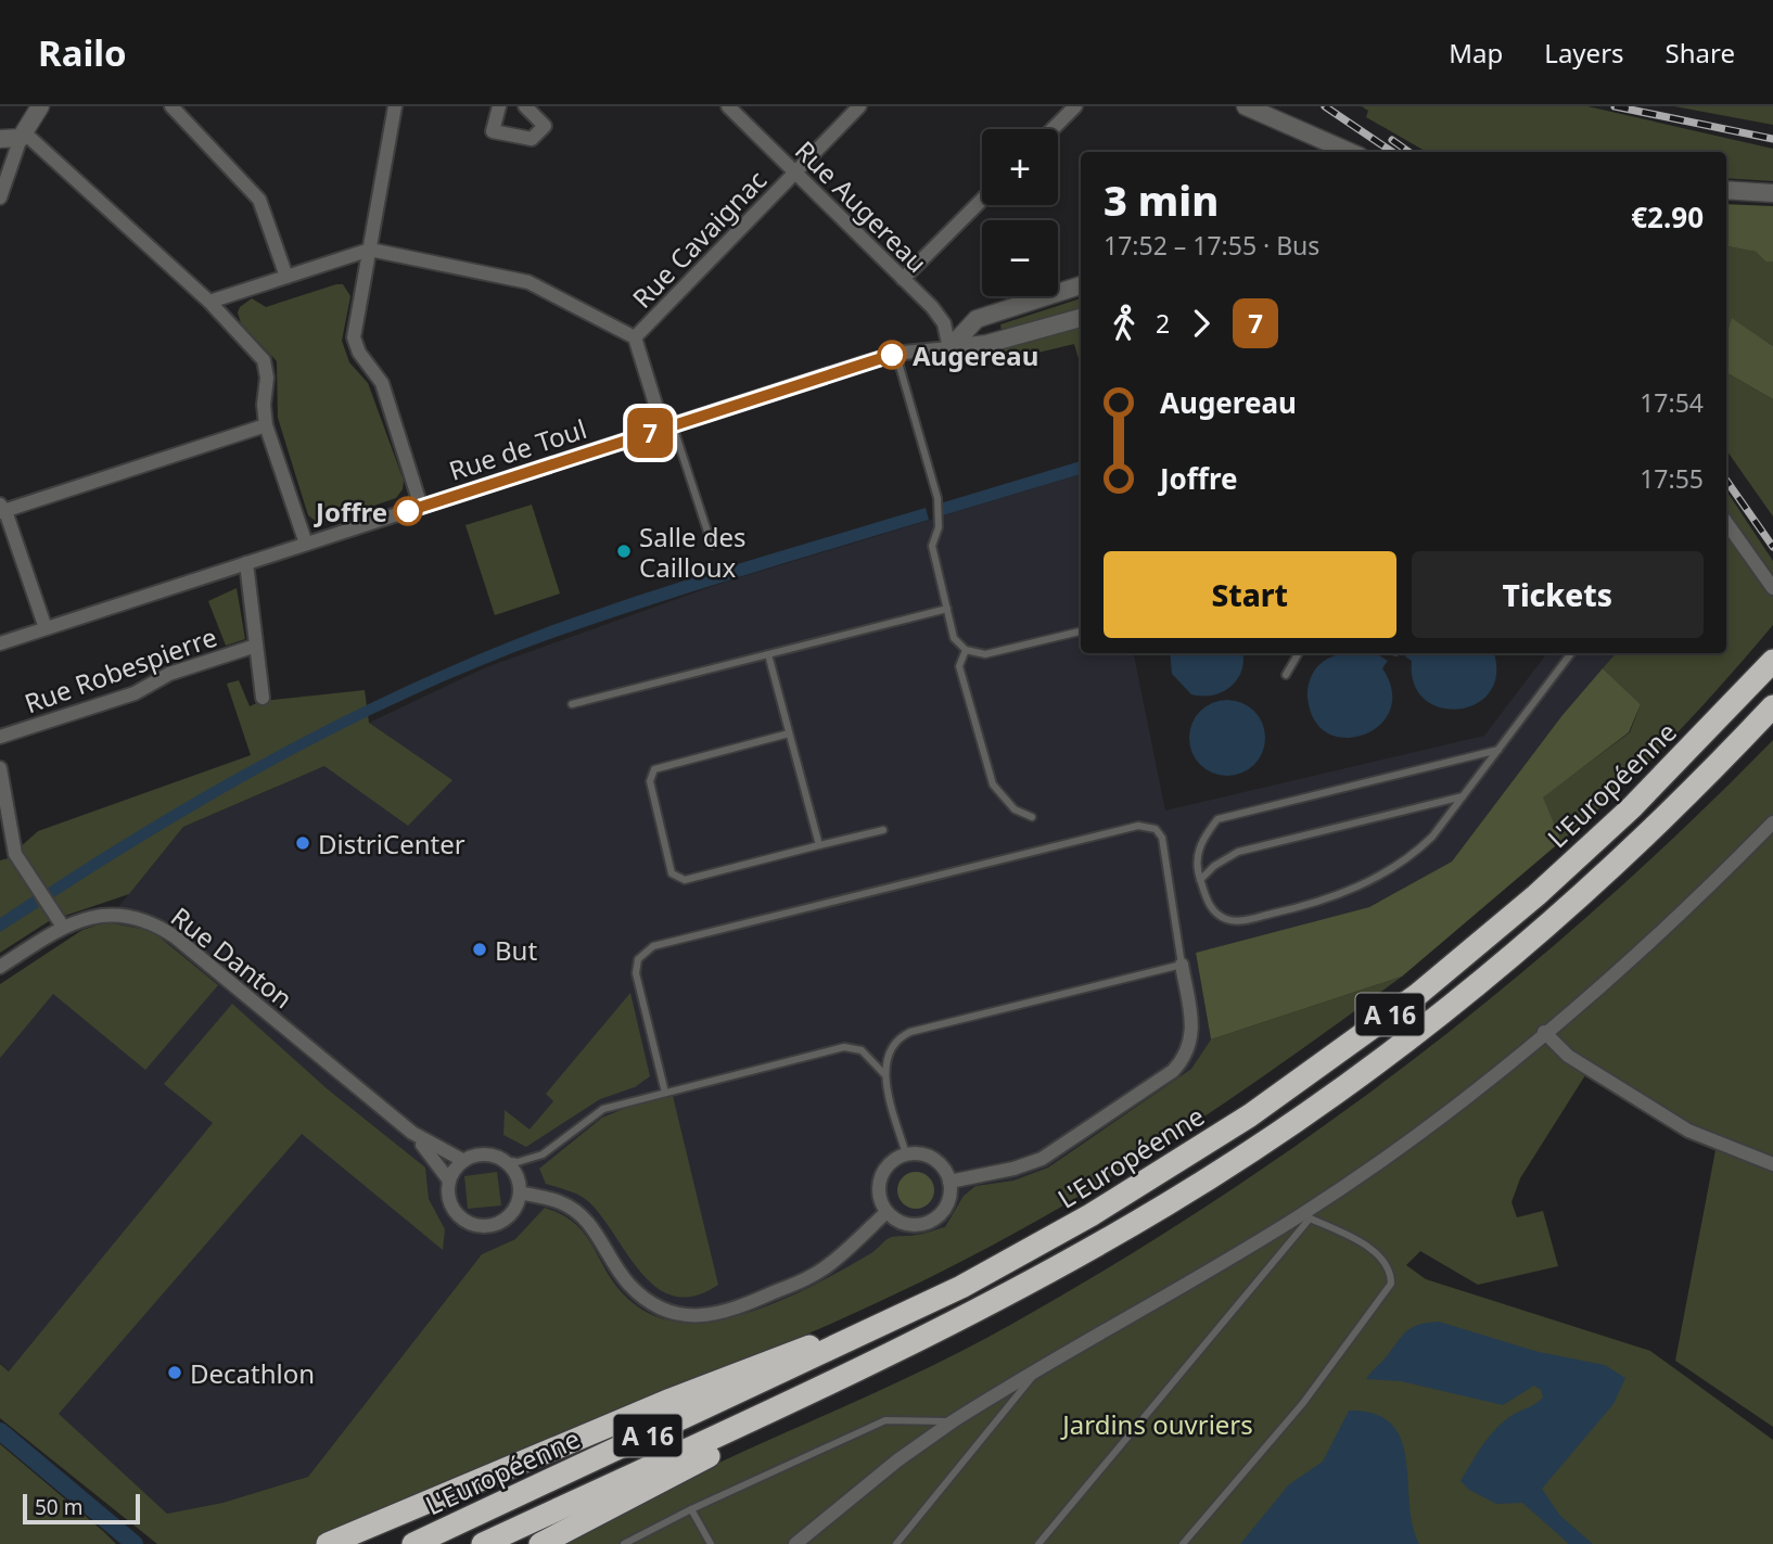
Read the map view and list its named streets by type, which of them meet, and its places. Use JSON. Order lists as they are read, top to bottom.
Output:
{
  "streets": {
    "highway": ["L'Européenne", "A 16"],
    "street": [
      "Rue Augereau",
      "Rue Cavaignac",
      "Rue de Toul",
      "Rue Robespierre",
      "Rue Danton"
    ]
  },
  "crossings": [
    ["Rue Augereau", "Rue Cavaignac"],
    ["Rue Augereau", "Rue de Toul"],
    ["Rue de Toul", "Rue Robespierre"]
  ],
  "parks": ["Jardins ouvriers"],
  "places": [
    "Augereau",
    "Joffre",
    "Salle des Cailloux",
    "DistriCenter",
    "But",
    "Decathlon"
  ],
  "lines": ["bus line 7"],
  "scale_bar": "50 m",
  "page": {
    "header": "Railo",
    "nav": ["Map", "Layers", "Share"],
    "on_map": "7",
    "map_buttons": ["+", "−"],
    "heading": ["3 min", "17:52 – 17:55 · Bus", "€2.90"],
    "legs": ["2", "7"],
    "list": [
      {
        "name": "Augereau",
        "value": "17:54"
      },
      {
        "name": "Joffre",
        "value": "17:55"
      }
    ],
    "buttons": ["Start", "Tickets"],
    "scale": "50 m"
  }
}
